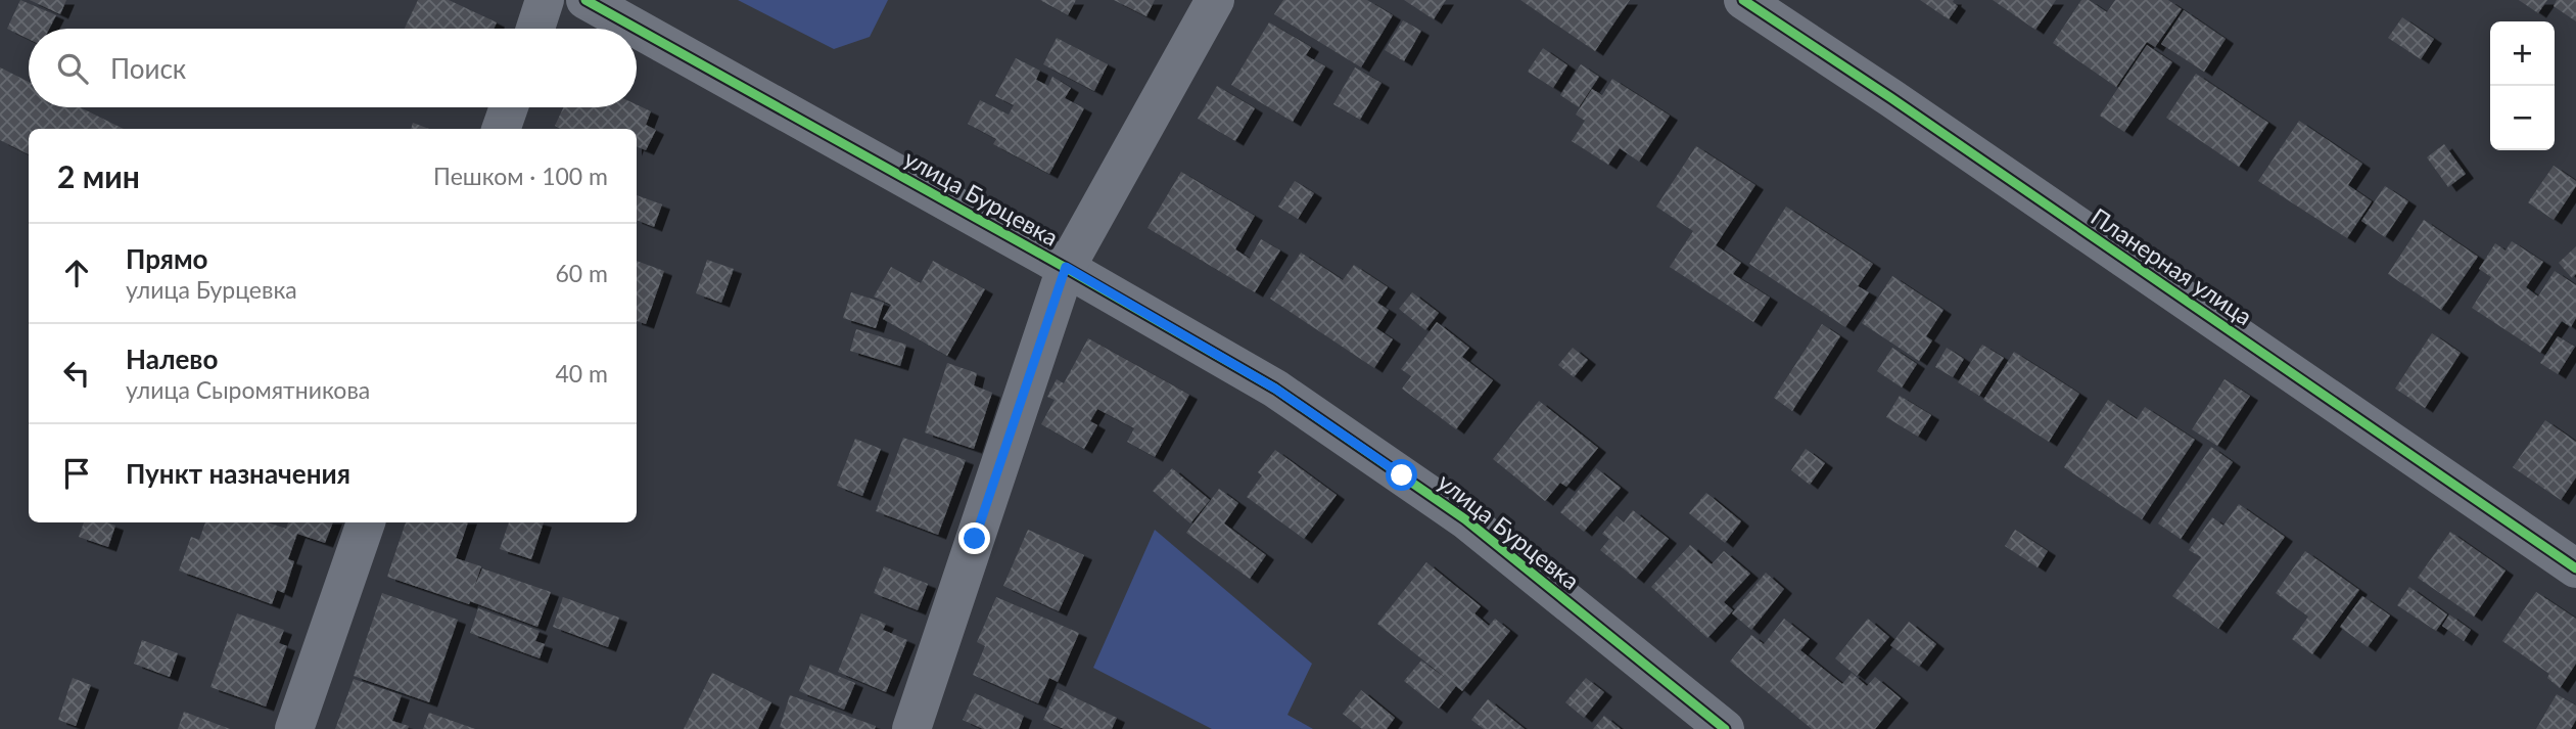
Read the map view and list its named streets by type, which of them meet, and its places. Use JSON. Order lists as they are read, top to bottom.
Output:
{
  "streets": {
    "street": ["улица Бурцевка", "Планерная улица"]
  },
  "page": {
    "map_buttons": ["+", "−"],
    "search": "Поиск",
    "heading": ["2 мин", "Пешком · 100 m"],
    "list": [
      ["Прямо", "улица Бурцевка", "60 m"],
      ["Налево", "улица Сыромятникова", "40 m"],
      "Пункт назначения"
    ]
  }
}
